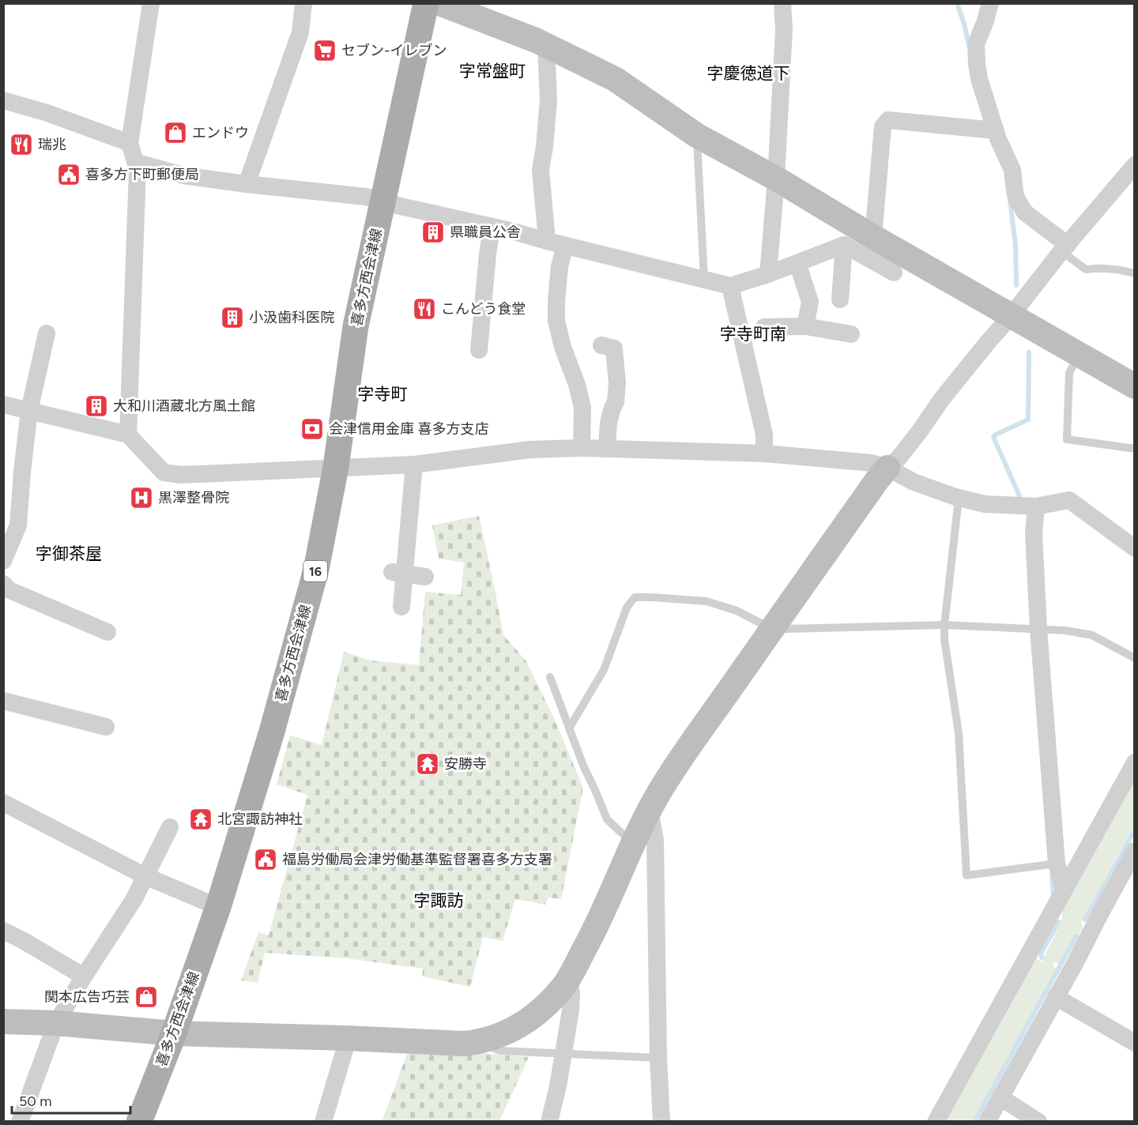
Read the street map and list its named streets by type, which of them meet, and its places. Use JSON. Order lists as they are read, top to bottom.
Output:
{
  "streets": {
    "main road": ["喜多方西会津線", "16"]
  },
  "districts": [
    "字常盤町",
    "字慶徳道下",
    "字寺町南",
    "字寺町",
    "字御茶屋",
    "字諏訪"
  ],
  "places": {
    "supermarket": ["セブン-イレブン"],
    "shop": ["エンドウ", "関本広告巧芸"],
    "restaurant": ["瑞兆", "こんどう食堂"],
    "public building": ["喜多方下町郵便局", "福島労働局会津労働基準監督署喜多方支署"],
    "building": ["県職員公舎", "小汲歯科医院", "大和川酒蔵北方風土館"],
    "bank": ["会津信用金庫 喜多方支店"],
    "hospital": ["黒澤整骨院"],
    "temple": ["安勝寺", "北宮諏訪神社"]
  },
  "scale_bar": "50 m"
}
